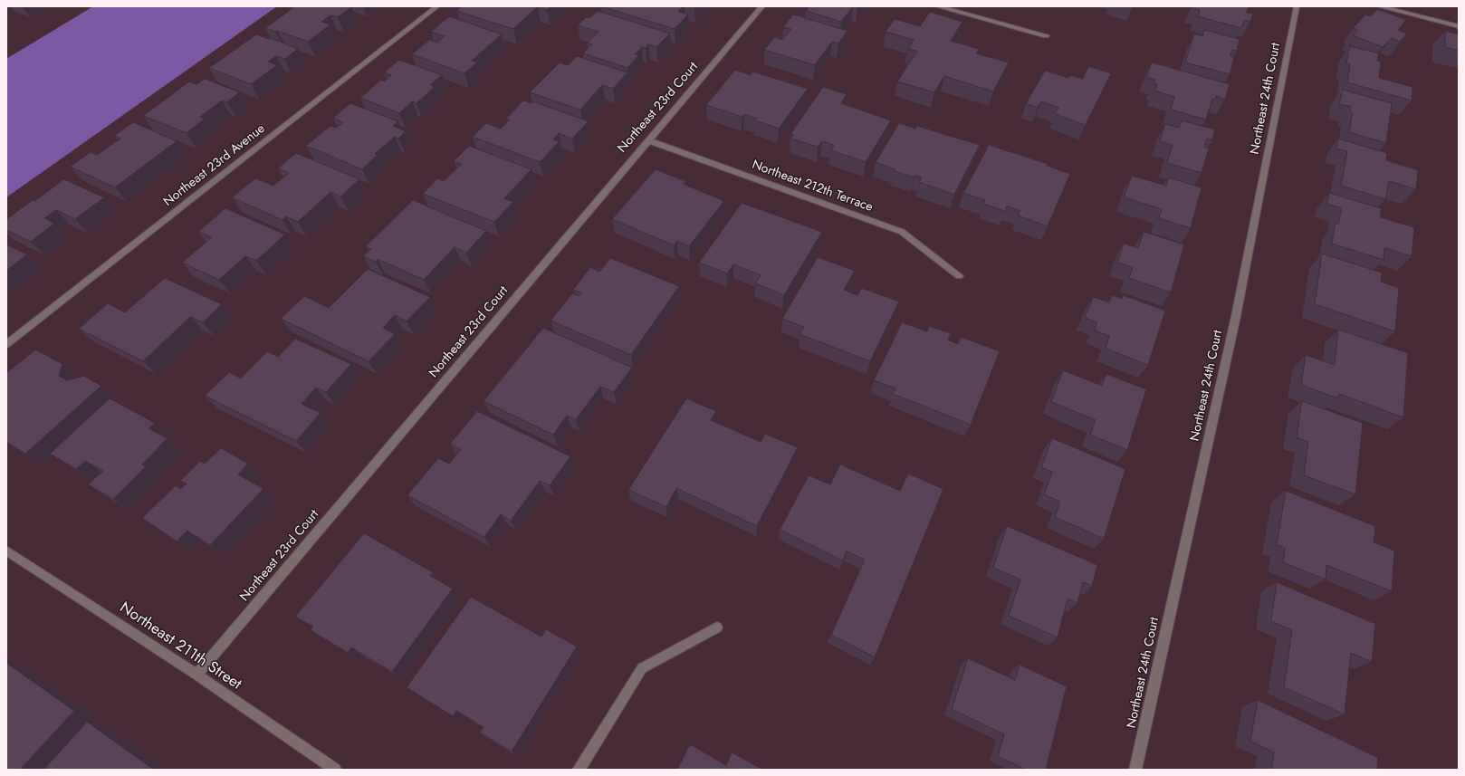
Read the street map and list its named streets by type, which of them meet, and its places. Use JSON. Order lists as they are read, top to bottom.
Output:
{
  "streets": {
    "street": [
      "Northeast 24th Court",
      "Northeast 23rd Court",
      "Northeast 23rd Avenue",
      "Northeast 212th Terrace",
      "Northeast 211th Street"
    ]
  },
  "crossings": [
    ["Northeast 23rd Court", "Northeast 212th Terrace"],
    ["Northeast 23rd Court", "Northeast 211th Street"]
  ]
}
